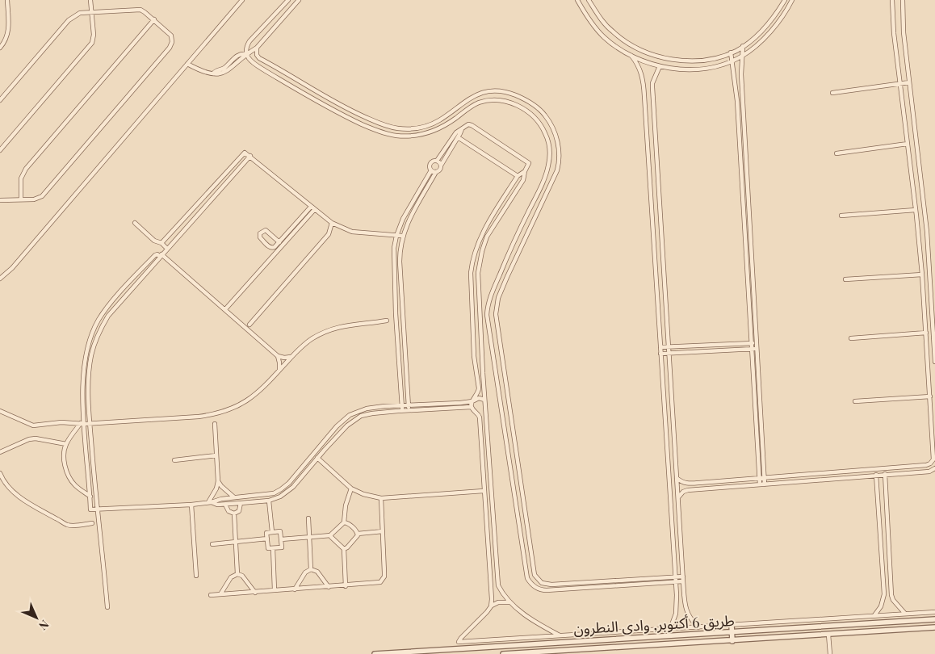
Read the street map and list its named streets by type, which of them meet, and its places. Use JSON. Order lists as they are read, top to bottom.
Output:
{
  "streets": {
    "street": ["طريق 6 أكتوبر, وادى النطرون"]
  },
  "north": "bottom right"
}
